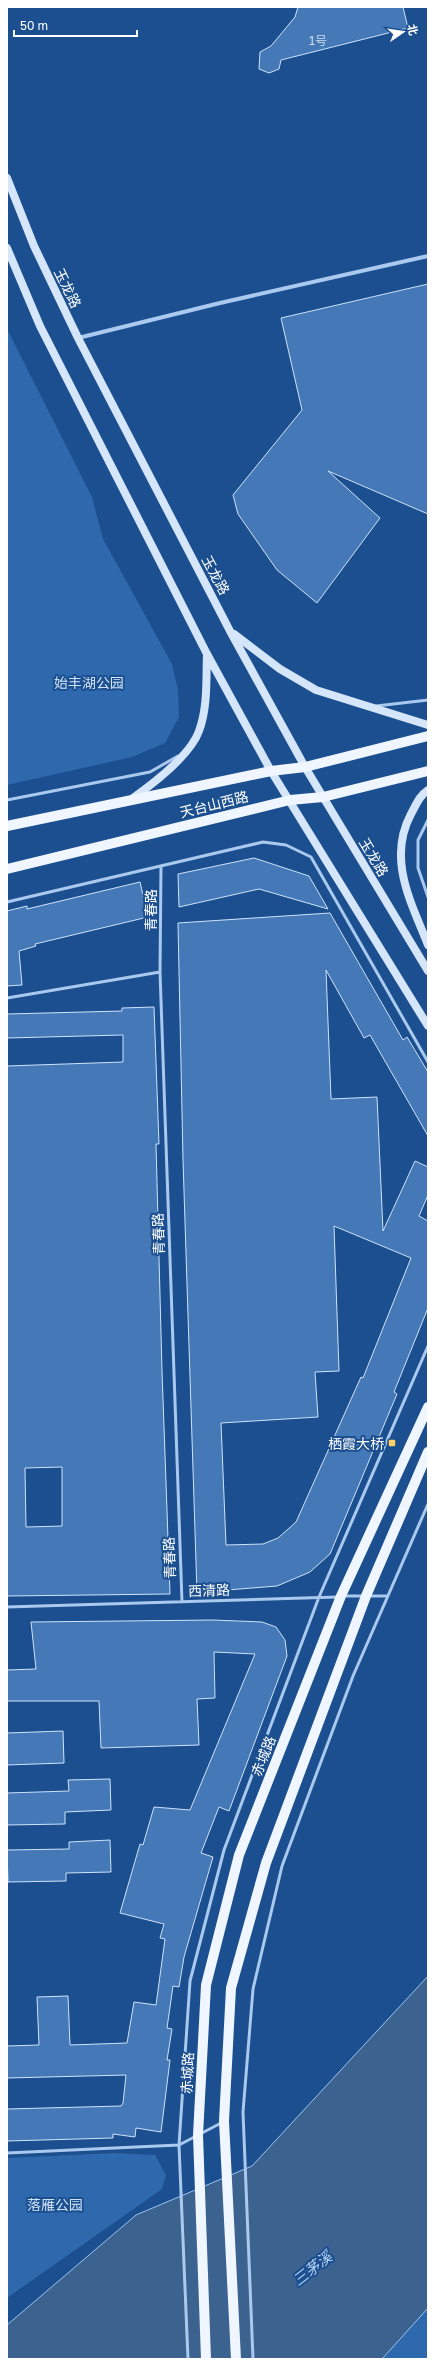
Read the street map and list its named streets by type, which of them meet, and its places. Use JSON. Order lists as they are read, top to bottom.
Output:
{
  "streets": {
    "main road": ["玉龙路", "天台山西路", "赤城路"],
    "lane": ["青春路", "西清路"]
  },
  "crossings": [
    ["玉龙路", "天台山西路"],
    ["青春路", "西清路"],
    ["西清路", "赤城路"]
  ],
  "water": ["三茅溪"],
  "parks": ["始丰湖公园", "落雁公园"],
  "places": {
    "transit": ["栖霞大桥"]
  },
  "house_numbers": ["1号"],
  "scale_bar": "50 m",
  "north": "right"
}
